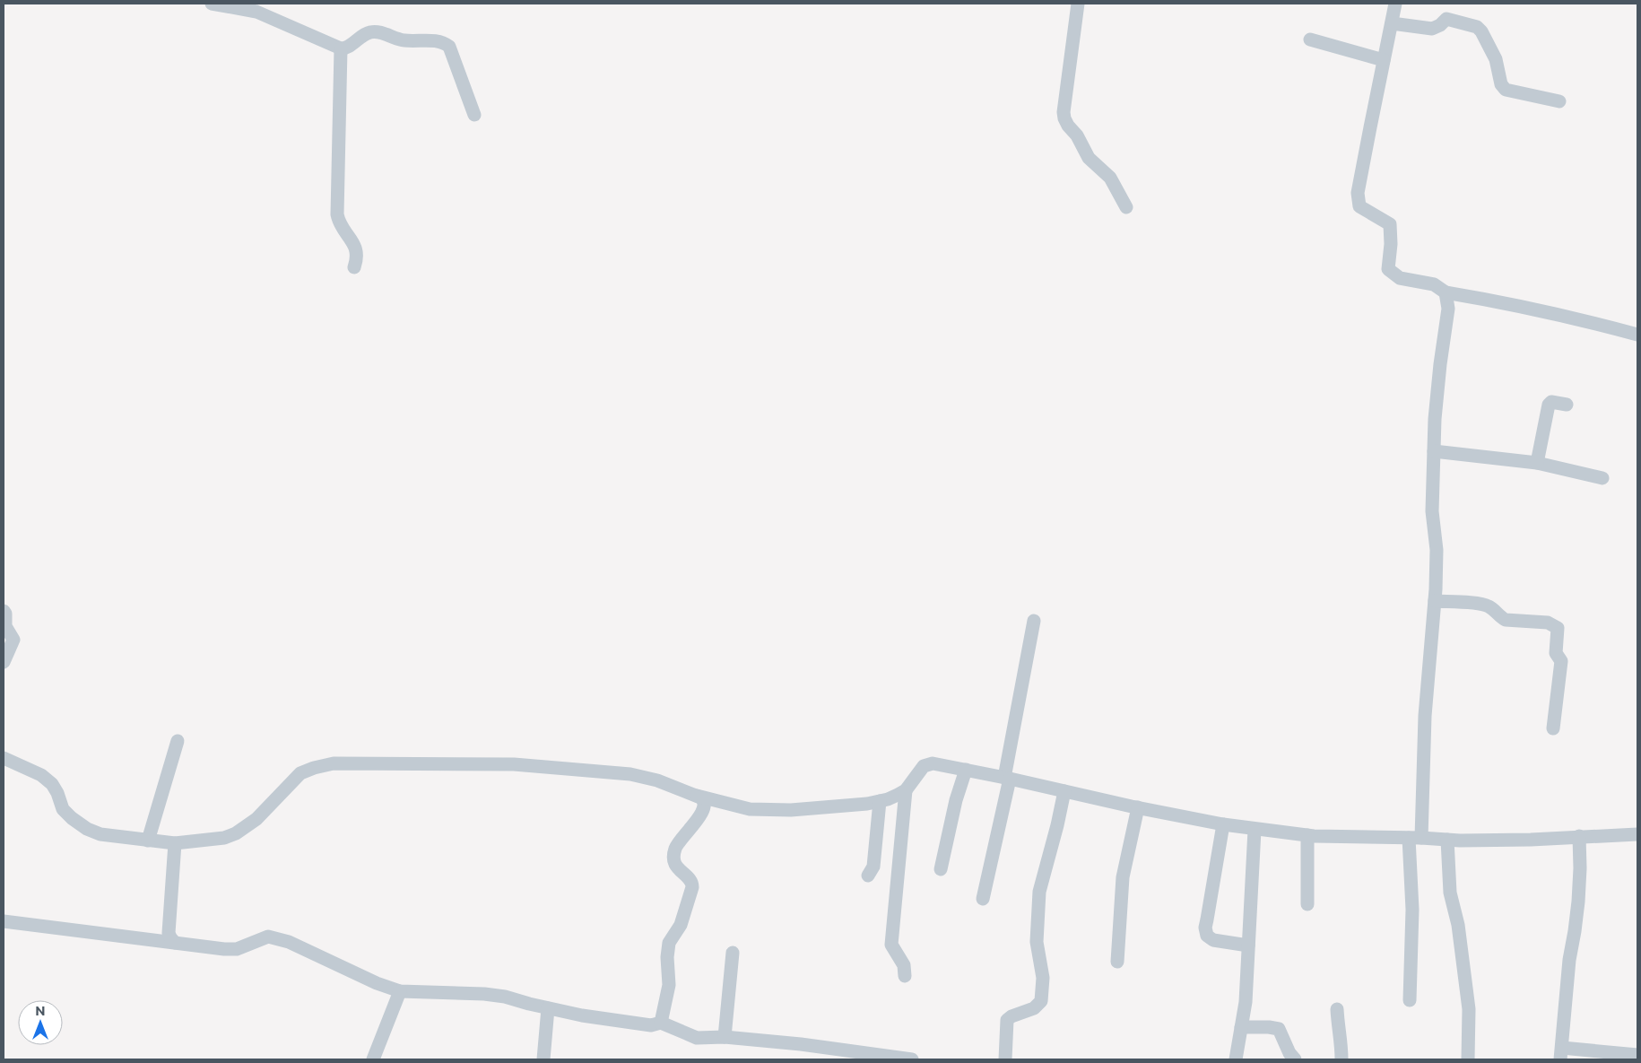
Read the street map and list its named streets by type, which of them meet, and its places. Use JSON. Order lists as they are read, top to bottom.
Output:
{
  "north": "top"
}
